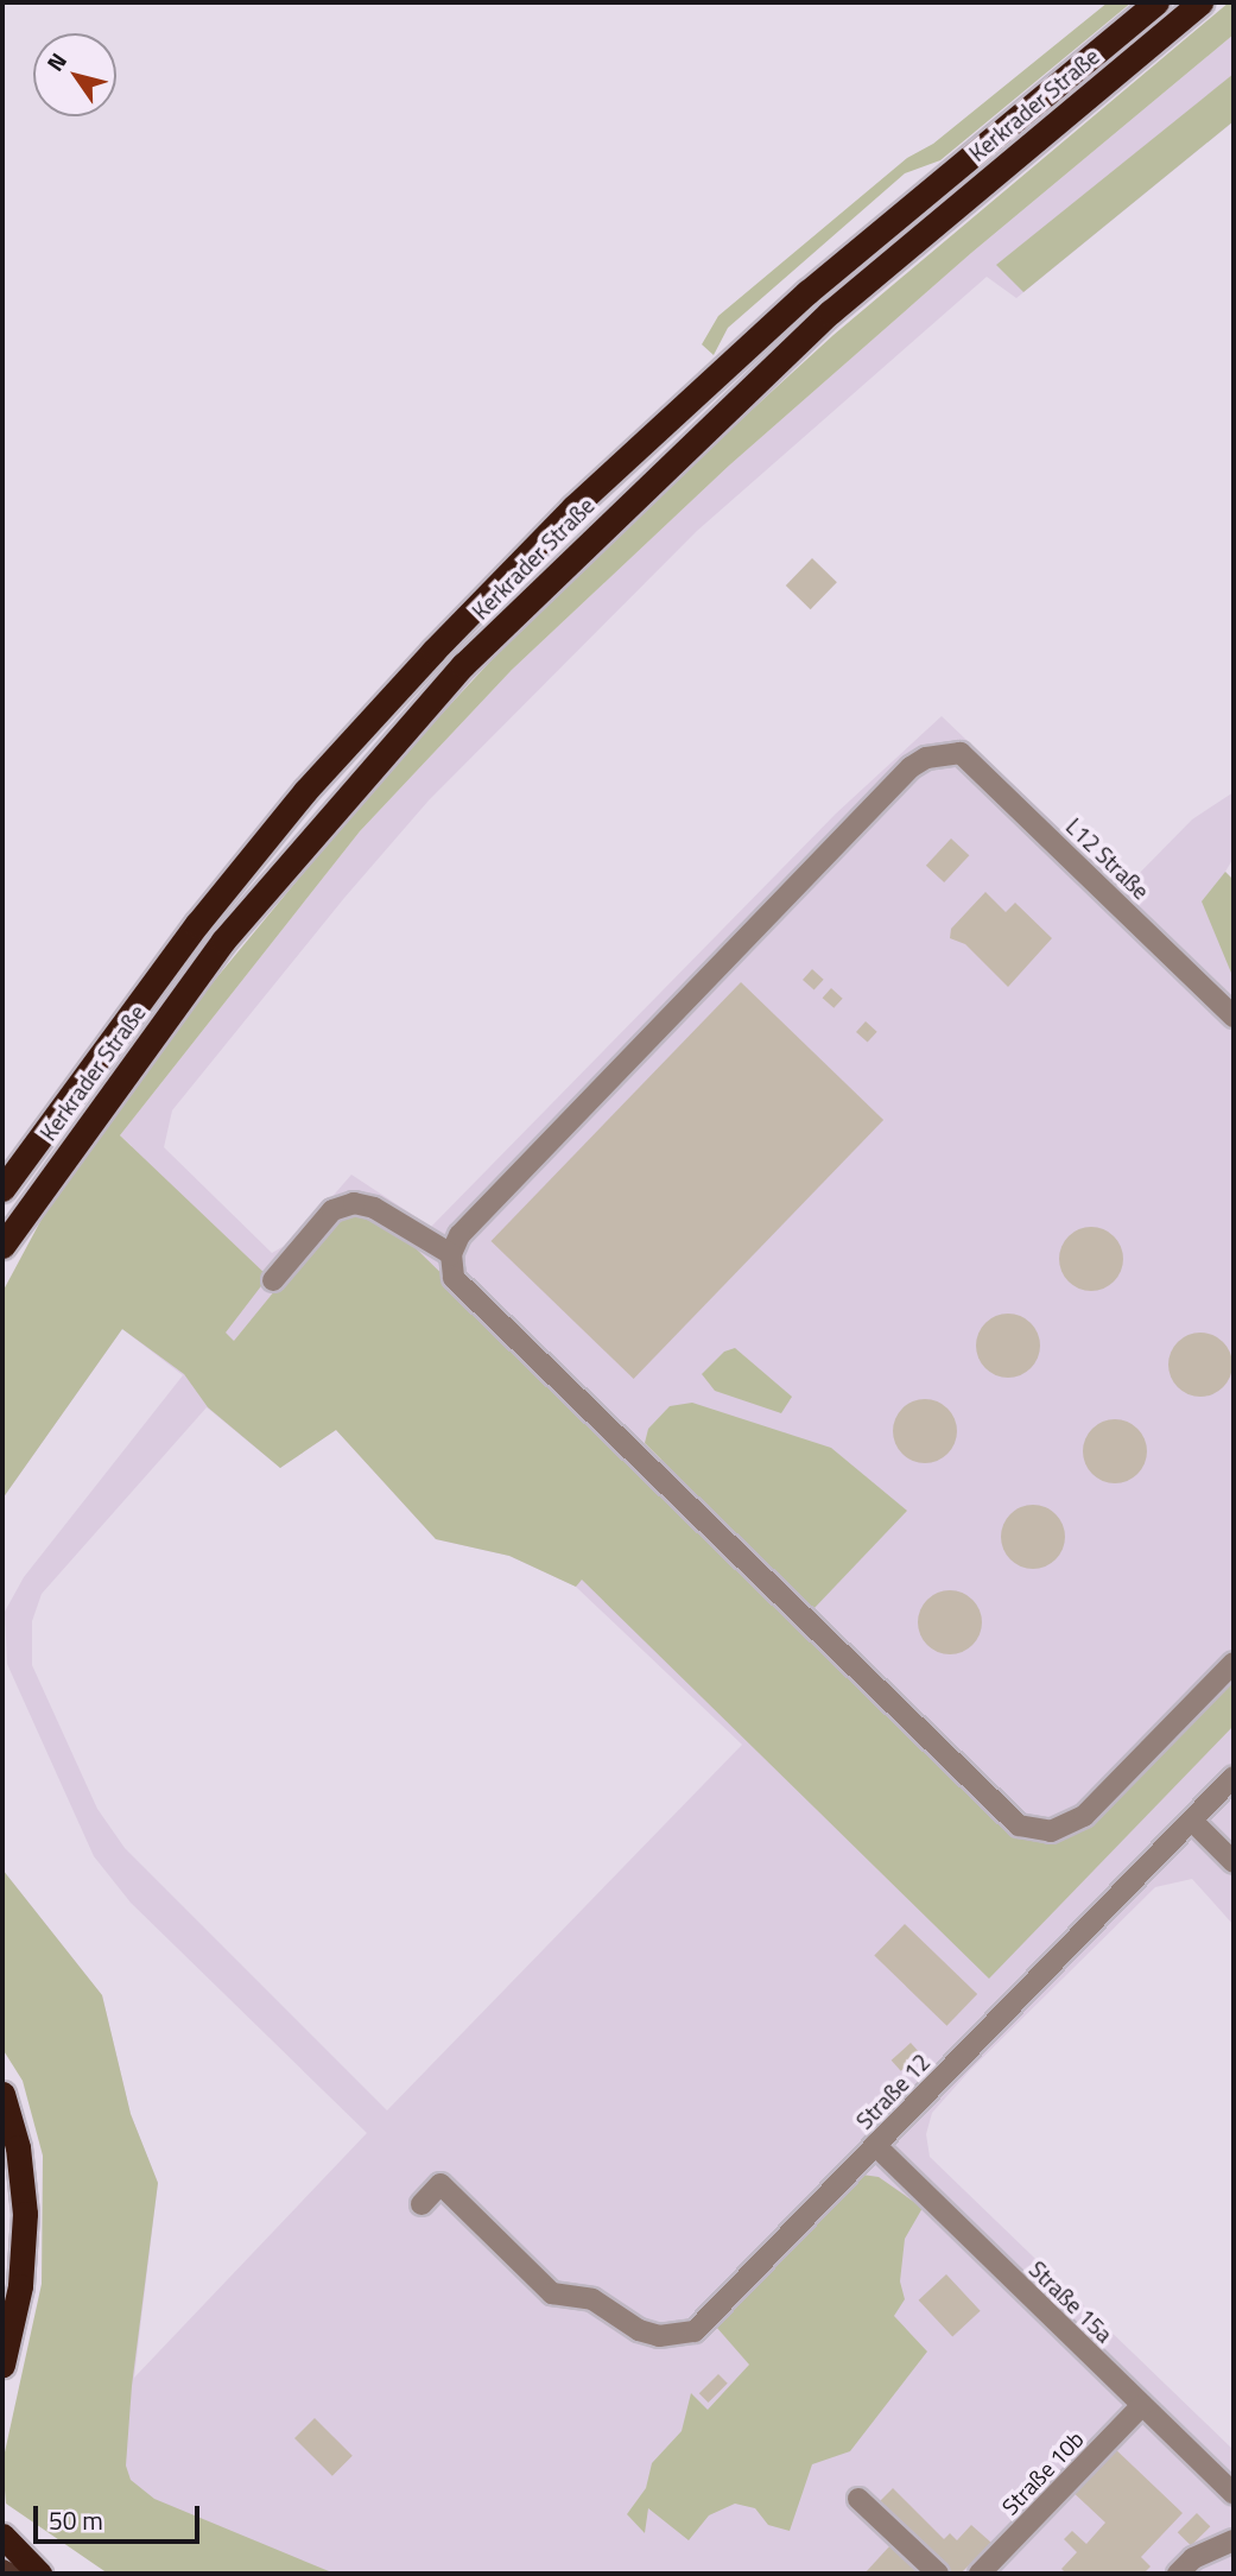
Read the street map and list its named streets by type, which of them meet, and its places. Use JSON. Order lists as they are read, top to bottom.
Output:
{
  "streets": {
    "highway": ["Kerkrader Straße"],
    "street": [
      "L12 Straße",
      "Straße 12",
      "Straße 15a",
      "Straße 10b"
    ]
  },
  "crossings": [
    ["Straße 12", "Straße 15a"],
    ["Straße 15a", "Straße 10b"]
  ],
  "scale_bar": "50 m",
  "north": "top left"
}
